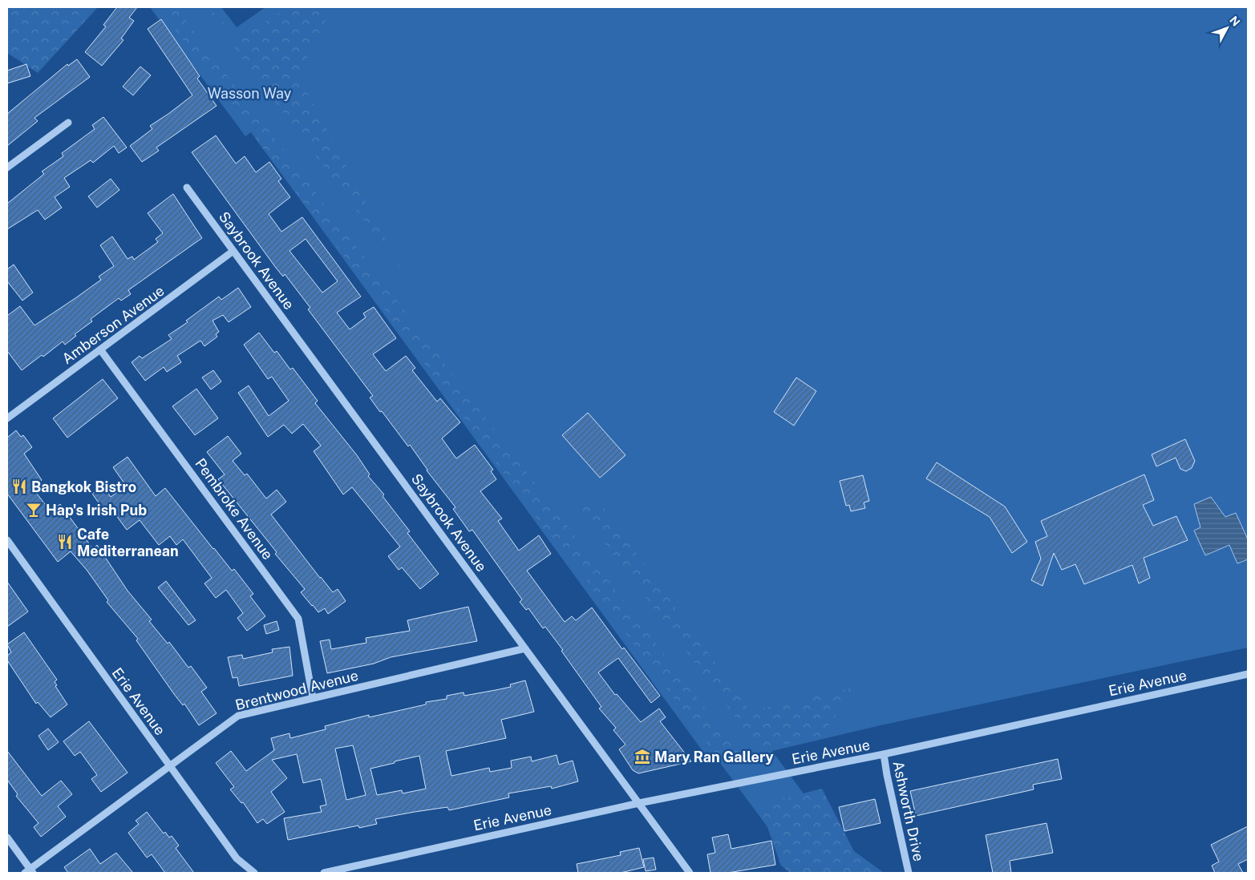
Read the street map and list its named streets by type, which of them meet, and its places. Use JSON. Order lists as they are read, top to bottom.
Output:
{
  "streets": {
    "street": [
      "Saybrook Avenue",
      "Amberson Avenue",
      "Pembroke Avenue",
      "Erie Avenue",
      "Brentwood Avenue",
      "Ashworth Drive"
    ]
  },
  "crossings": [
    ["Saybrook Avenue", "Amberson Avenue"],
    ["Saybrook Avenue", "Erie Avenue"],
    ["Saybrook Avenue", "Brentwood Avenue"],
    ["Amberson Avenue", "Pembroke Avenue"],
    ["Pembroke Avenue", "Brentwood Avenue"],
    ["Erie Avenue", "Brentwood Avenue"],
    ["Erie Avenue", "Ashworth Drive"]
  ],
  "parks": ["Wasson Way"],
  "places": {
    "restaurant": ["Bangkok Bistro", "Cafe Mediterranean"],
    "bar": ["Hap's Irish Pub"],
    "museum": ["Mary Ran Gallery"]
  },
  "north": "top right"
}
